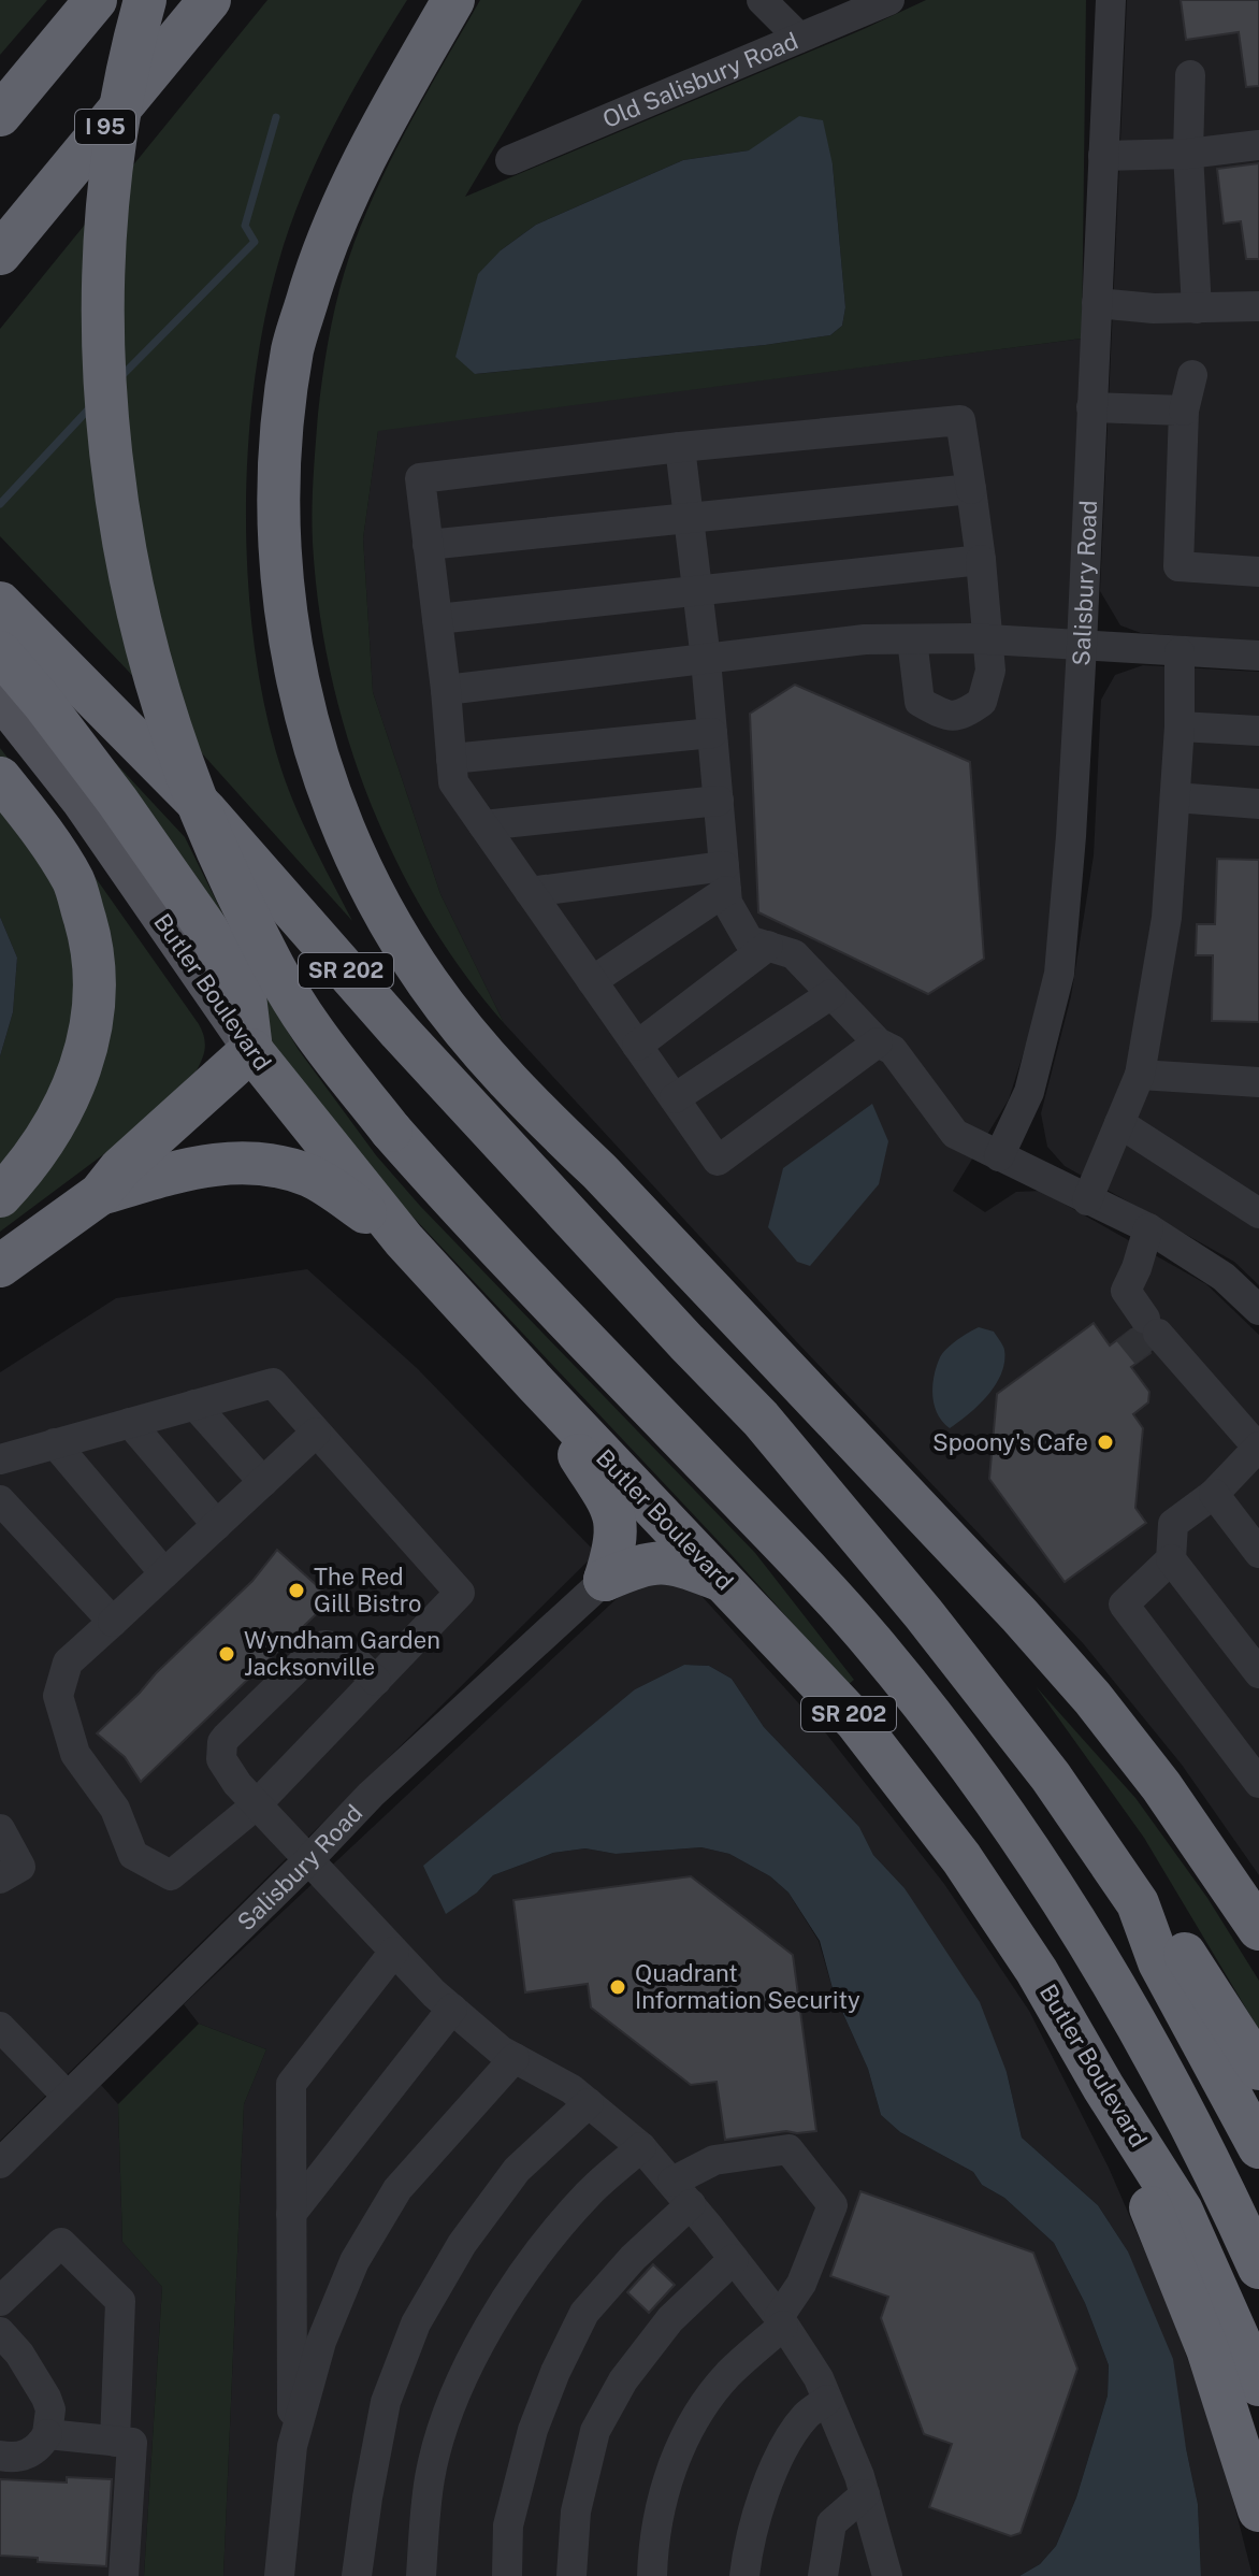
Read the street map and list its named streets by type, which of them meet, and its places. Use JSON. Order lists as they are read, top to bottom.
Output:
{
  "streets": {
    "highway": ["I 95", "SR 202", "Butler Boulevard"],
    "street": ["Old Salisbury Road", "Salisbury Road"]
  },
  "places": [
    "Spoony's Cafe",
    "The Red Gill Bistro",
    "Wyndham Garden Jacksonville",
    "Quadrant Information Security"
  ]
}
